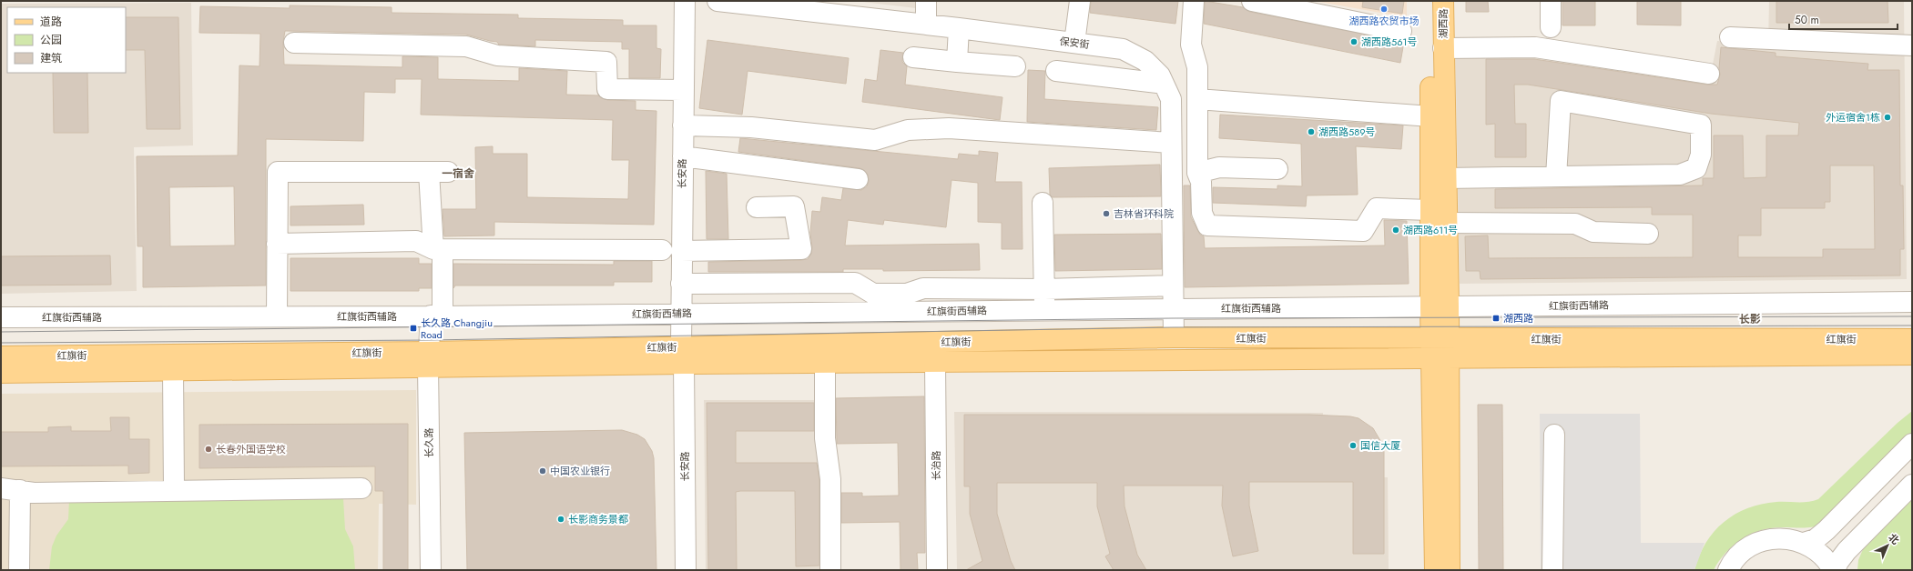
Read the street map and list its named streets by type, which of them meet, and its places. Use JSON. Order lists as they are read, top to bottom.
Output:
{
  "streets": {
    "main road": ["湖西路", "红旗街"],
    "street": [
      "保安街",
      "长安路",
      "红旗街西辅路",
      "长久路",
      "长治路"
    ]
  },
  "crossings": [
    ["湖西路", "红旗街西辅路"],
    ["湖西路", "红旗街"],
    ["保安街", "红旗街西辅路"],
    ["保安街", "红旗街"],
    ["长安路", "红旗街西辅路"],
    ["长安路", "红旗街"],
    ["红旗街西辅路", "长久路"],
    ["红旗街", "长久路"],
    ["红旗街", "长治路"]
  ],
  "districts": ["一宿舍", "长影"],
  "places": {
    "other": [
      "湖西路农贸市场",
      "湖西路561号",
      "外运宿舍1栋",
      "湖西路589号",
      "吉林省环科院",
      "湖西路611号",
      "国信大厦",
      "长春外国语学校",
      "中国农业银行",
      "长影商务景都"
    ],
    "transit": ["湖西路", "长久路 Changjiu Road"]
  },
  "legend": ["道路", "公园", "建筑"],
  "scale_bar": "50 m",
  "north": "top right"
}
